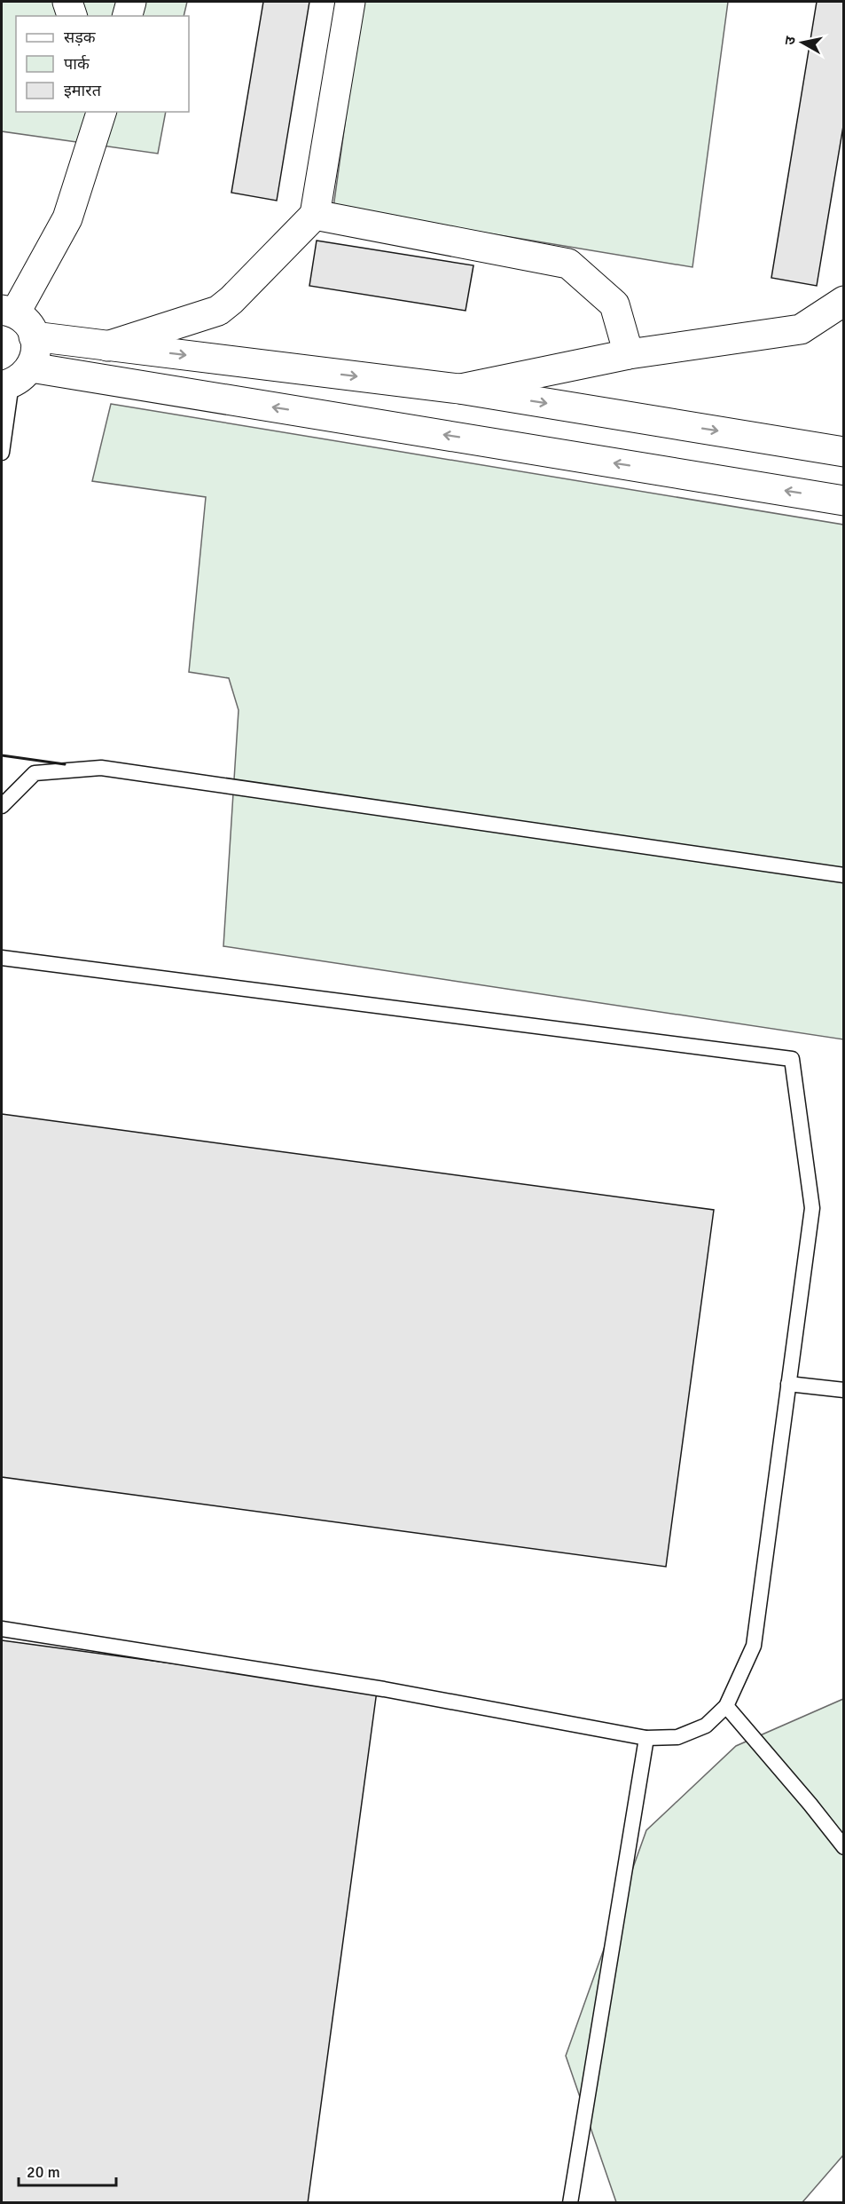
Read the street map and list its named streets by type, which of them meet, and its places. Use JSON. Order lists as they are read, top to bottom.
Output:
{
  "legend": ["सड़क", "पार्क", "इमारत"],
  "scale_bar": "20 m",
  "north": "left"
}
